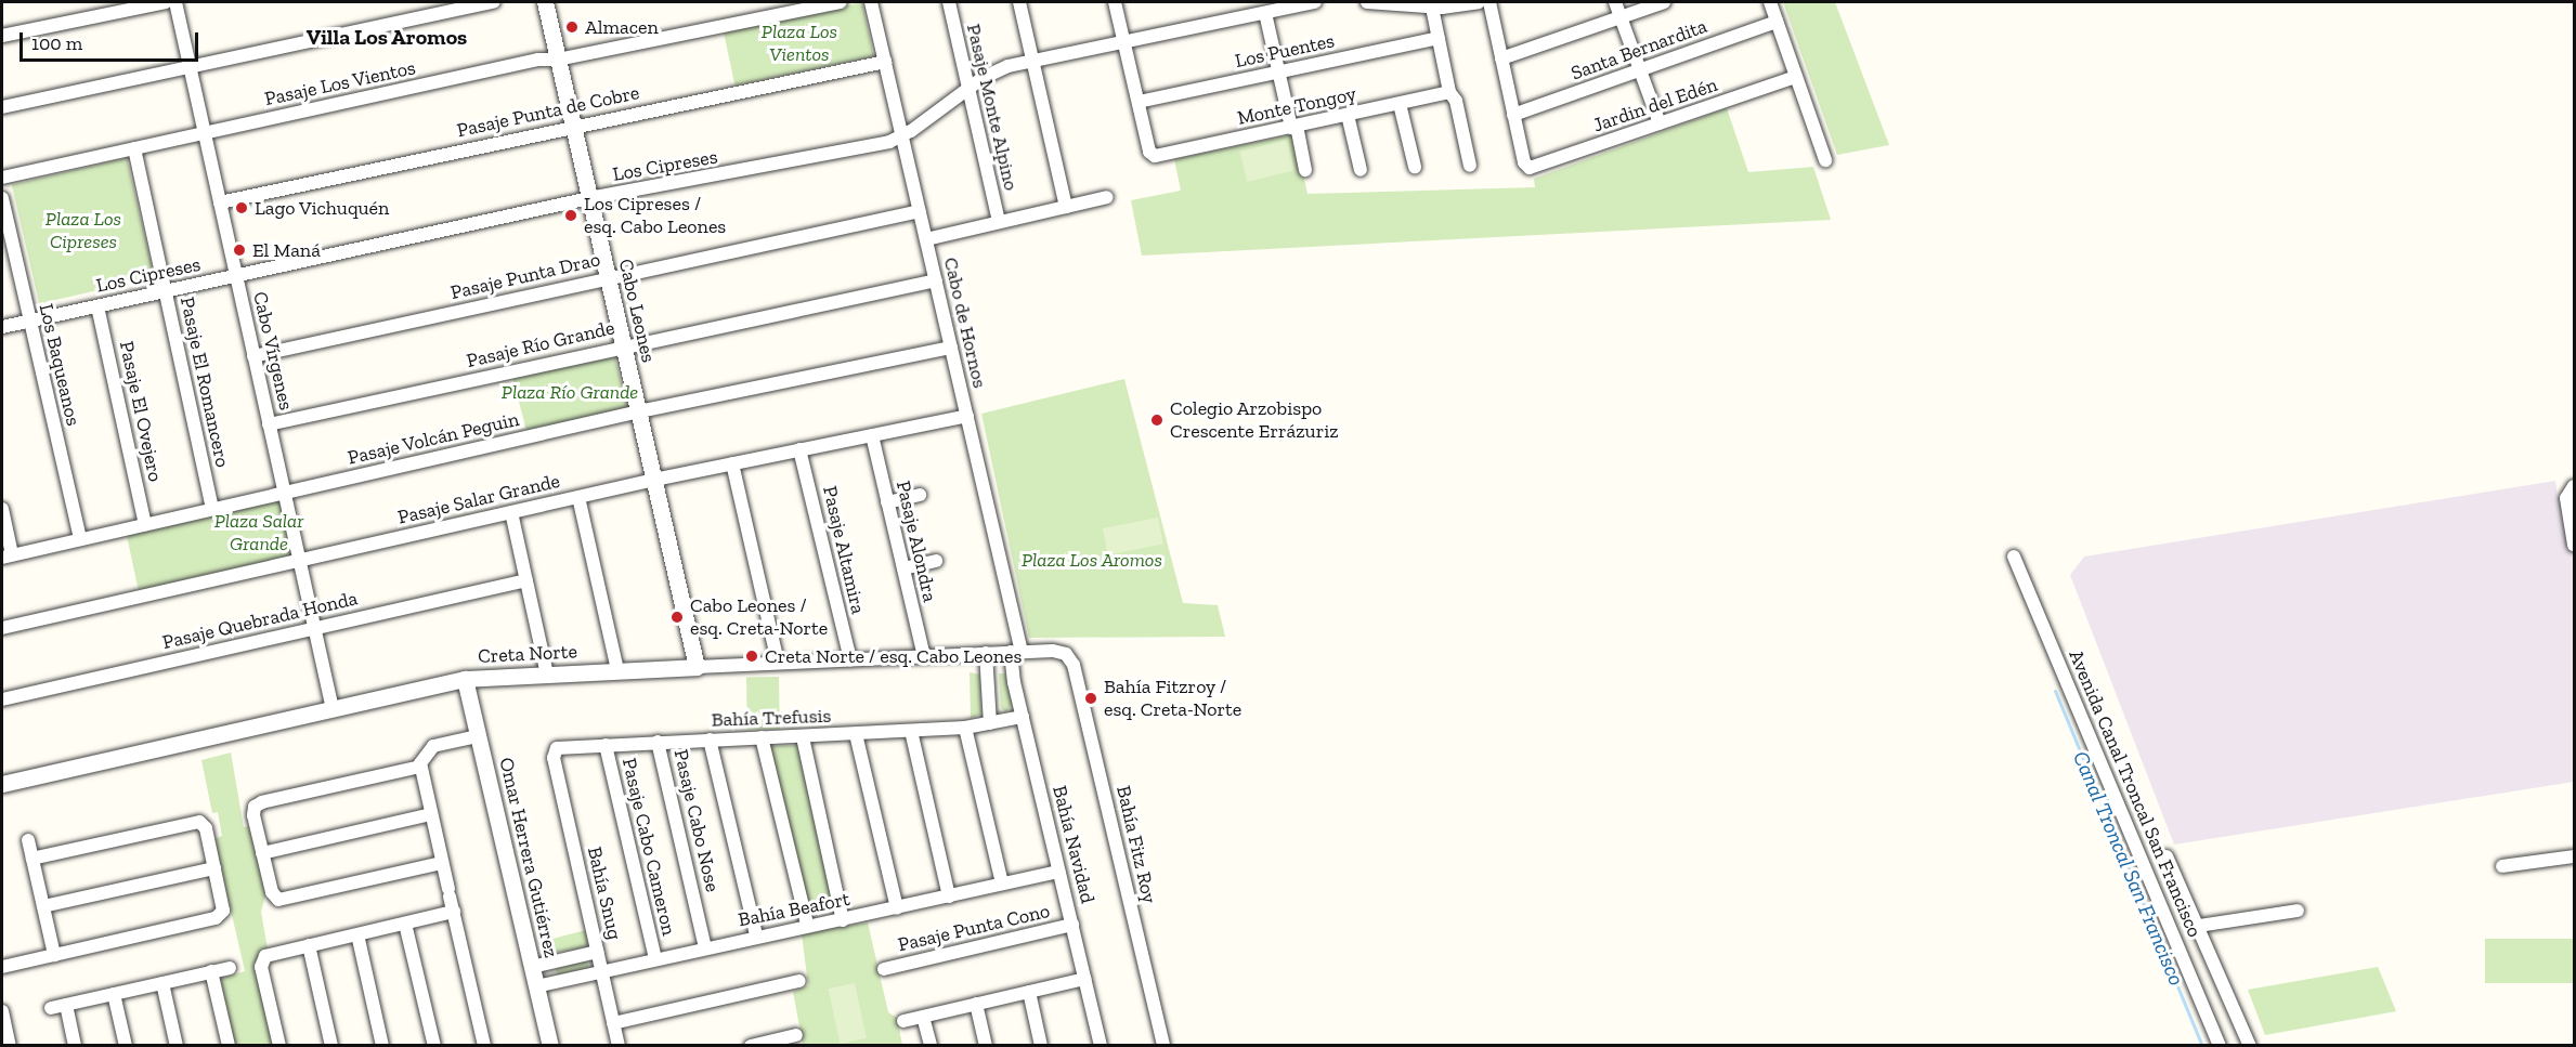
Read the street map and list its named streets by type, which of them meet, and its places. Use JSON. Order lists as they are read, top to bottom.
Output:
{
  "streets": {
    "street": [
      "Santa Bernardita",
      "Los Puentes",
      "Pasaje Los Vientos",
      "Jardin del Edén",
      "Monte Tongoy",
      "Pasaje Monte Alpino",
      "Pasaje Punta de Cobre",
      "Los Cipreses",
      "Pasaje Punta Drao",
      "Cabo Leones",
      "Cabo de Hornos",
      "Pasaje Río Grande",
      "Cabo Vírgenes",
      "Los Baqueanos",
      "Pasaje El Romancero",
      "Pasaje El Ovejero",
      "Pasaje Volcán Peguin",
      "Pasaje Salar Grande",
      "Pasaje Alondra",
      "Pasaje Altamira",
      "Pasaje Quebrada Honda",
      "Creta Norte",
      "Bahía Trefusis",
      "Avenida Canal Troncal San Francisco",
      "Pasaje Cabo Nose",
      "Bahía Navidad",
      "Bahía Fitz Roy",
      "Pasaje Cabo Cameron",
      "Omar Herrera Gutiérrez",
      "Bahía Snug",
      "Bahía Beafort",
      "Pasaje Punta Cono"
    ]
  },
  "crossings": [
    ["Santa Bernardita", "Jardin del Edén"],
    ["Los Puentes", "Monte Tongoy"],
    ["Pasaje Los Vientos", "Cabo Leones"],
    ["Pasaje Los Vientos", "Cabo Vírgenes"],
    ["Pasaje Los Vientos", "Pasaje El Romancero"],
    ["Pasaje Monte Alpino", "Los Cipreses"],
    ["Pasaje Punta de Cobre", "Cabo Leones"],
    ["Pasaje Punta de Cobre", "Cabo de Hornos"],
    ["Pasaje Punta de Cobre", "Cabo Vírgenes"],
    ["Los Cipreses", "Cabo Leones"],
    ["Los Cipreses", "Cabo de Hornos"],
    ["Los Cipreses", "Cabo Vírgenes"],
    ["Los Cipreses", "Los Baqueanos"],
    ["Los Cipreses", "Pasaje El Romancero"],
    ["Los Cipreses", "Pasaje El Ovejero"],
    ["Pasaje Punta Drao", "Cabo Leones"],
    ["Pasaje Punta Drao", "Cabo de Hornos"],
    ["Pasaje Punta Drao", "Cabo Vírgenes"],
    ["Cabo Leones", "Pasaje Río Grande"],
    ["Cabo Leones", "Pasaje Volcán Peguin"],
    ["Cabo Leones", "Pasaje Salar Grande"],
    ["Cabo Leones", "Creta Norte"],
    ["Cabo de Hornos", "Pasaje Río Grande"],
    ["Cabo de Hornos", "Pasaje Volcán Peguin"],
    ["Cabo de Hornos", "Pasaje Salar Grande"],
    ["Cabo de Hornos", "Creta Norte"],
    ["Cabo de Hornos", "Bahía Navidad"],
    ["Pasaje Río Grande", "Cabo Vírgenes"],
    ["Cabo Vírgenes", "Pasaje Volcán Peguin"],
    ["Cabo Vírgenes", "Pasaje Salar Grande"],
    ["Cabo Vírgenes", "Pasaje Quebrada Honda"],
    ["Cabo Vírgenes", "Creta Norte"],
    ["Los Baqueanos", "Pasaje Volcán Peguin"],
    ["Pasaje El Romancero", "Pasaje Volcán Peguin"],
    ["Pasaje El Ovejero", "Pasaje Volcán Peguin"],
    ["Pasaje Salar Grande", "Pasaje Alondra"],
    ["Pasaje Salar Grande", "Pasaje Altamira"],
    ["Pasaje Alondra", "Creta Norte"],
    ["Pasaje Altamira", "Creta Norte"],
    ["Creta Norte", "Bahía Navidad"],
    ["Creta Norte", "Bahía Fitz Roy"],
    ["Creta Norte", "Omar Herrera Gutiérrez"],
    ["Bahía Trefusis", "Pasaje Cabo Nose"],
    ["Bahía Trefusis", "Bahía Navidad"],
    ["Bahía Trefusis", "Pasaje Cabo Cameron"],
    ["Bahía Trefusis", "Bahía Snug"],
    ["Pasaje Cabo Nose", "Bahía Beafort"],
    ["Bahía Navidad", "Bahía Beafort"],
    ["Bahía Navidad", "Pasaje Punta Cono"],
    ["Pasaje Cabo Cameron", "Bahía Beafort"],
    ["Omar Herrera Gutiérrez", "Bahía Beafort"],
    ["Bahía Snug", "Bahía Beafort"]
  ],
  "districts": ["Villa Los Aromos"],
  "water": ["Canal Troncal San Francisco"],
  "parks": [
    "Plaza Los Vientos",
    "Plaza Los Cipreses",
    "Plaza Río Grande",
    "Plaza Salar Grande",
    "Plaza Los Aromos"
  ],
  "places": [
    "Almacen",
    "Lago Vichuquén",
    "Los Cipreses / esq. Cabo Leones",
    "El Maná",
    "Colegio Arzobispo Crescente Errázuriz",
    "Cabo Leones / esq. Creta-Norte",
    "Creta Norte / esq. Cabo Leones",
    "Bahía Fitzroy / esq. Creta-Norte"
  ],
  "scale_bar": "100 m"
}
